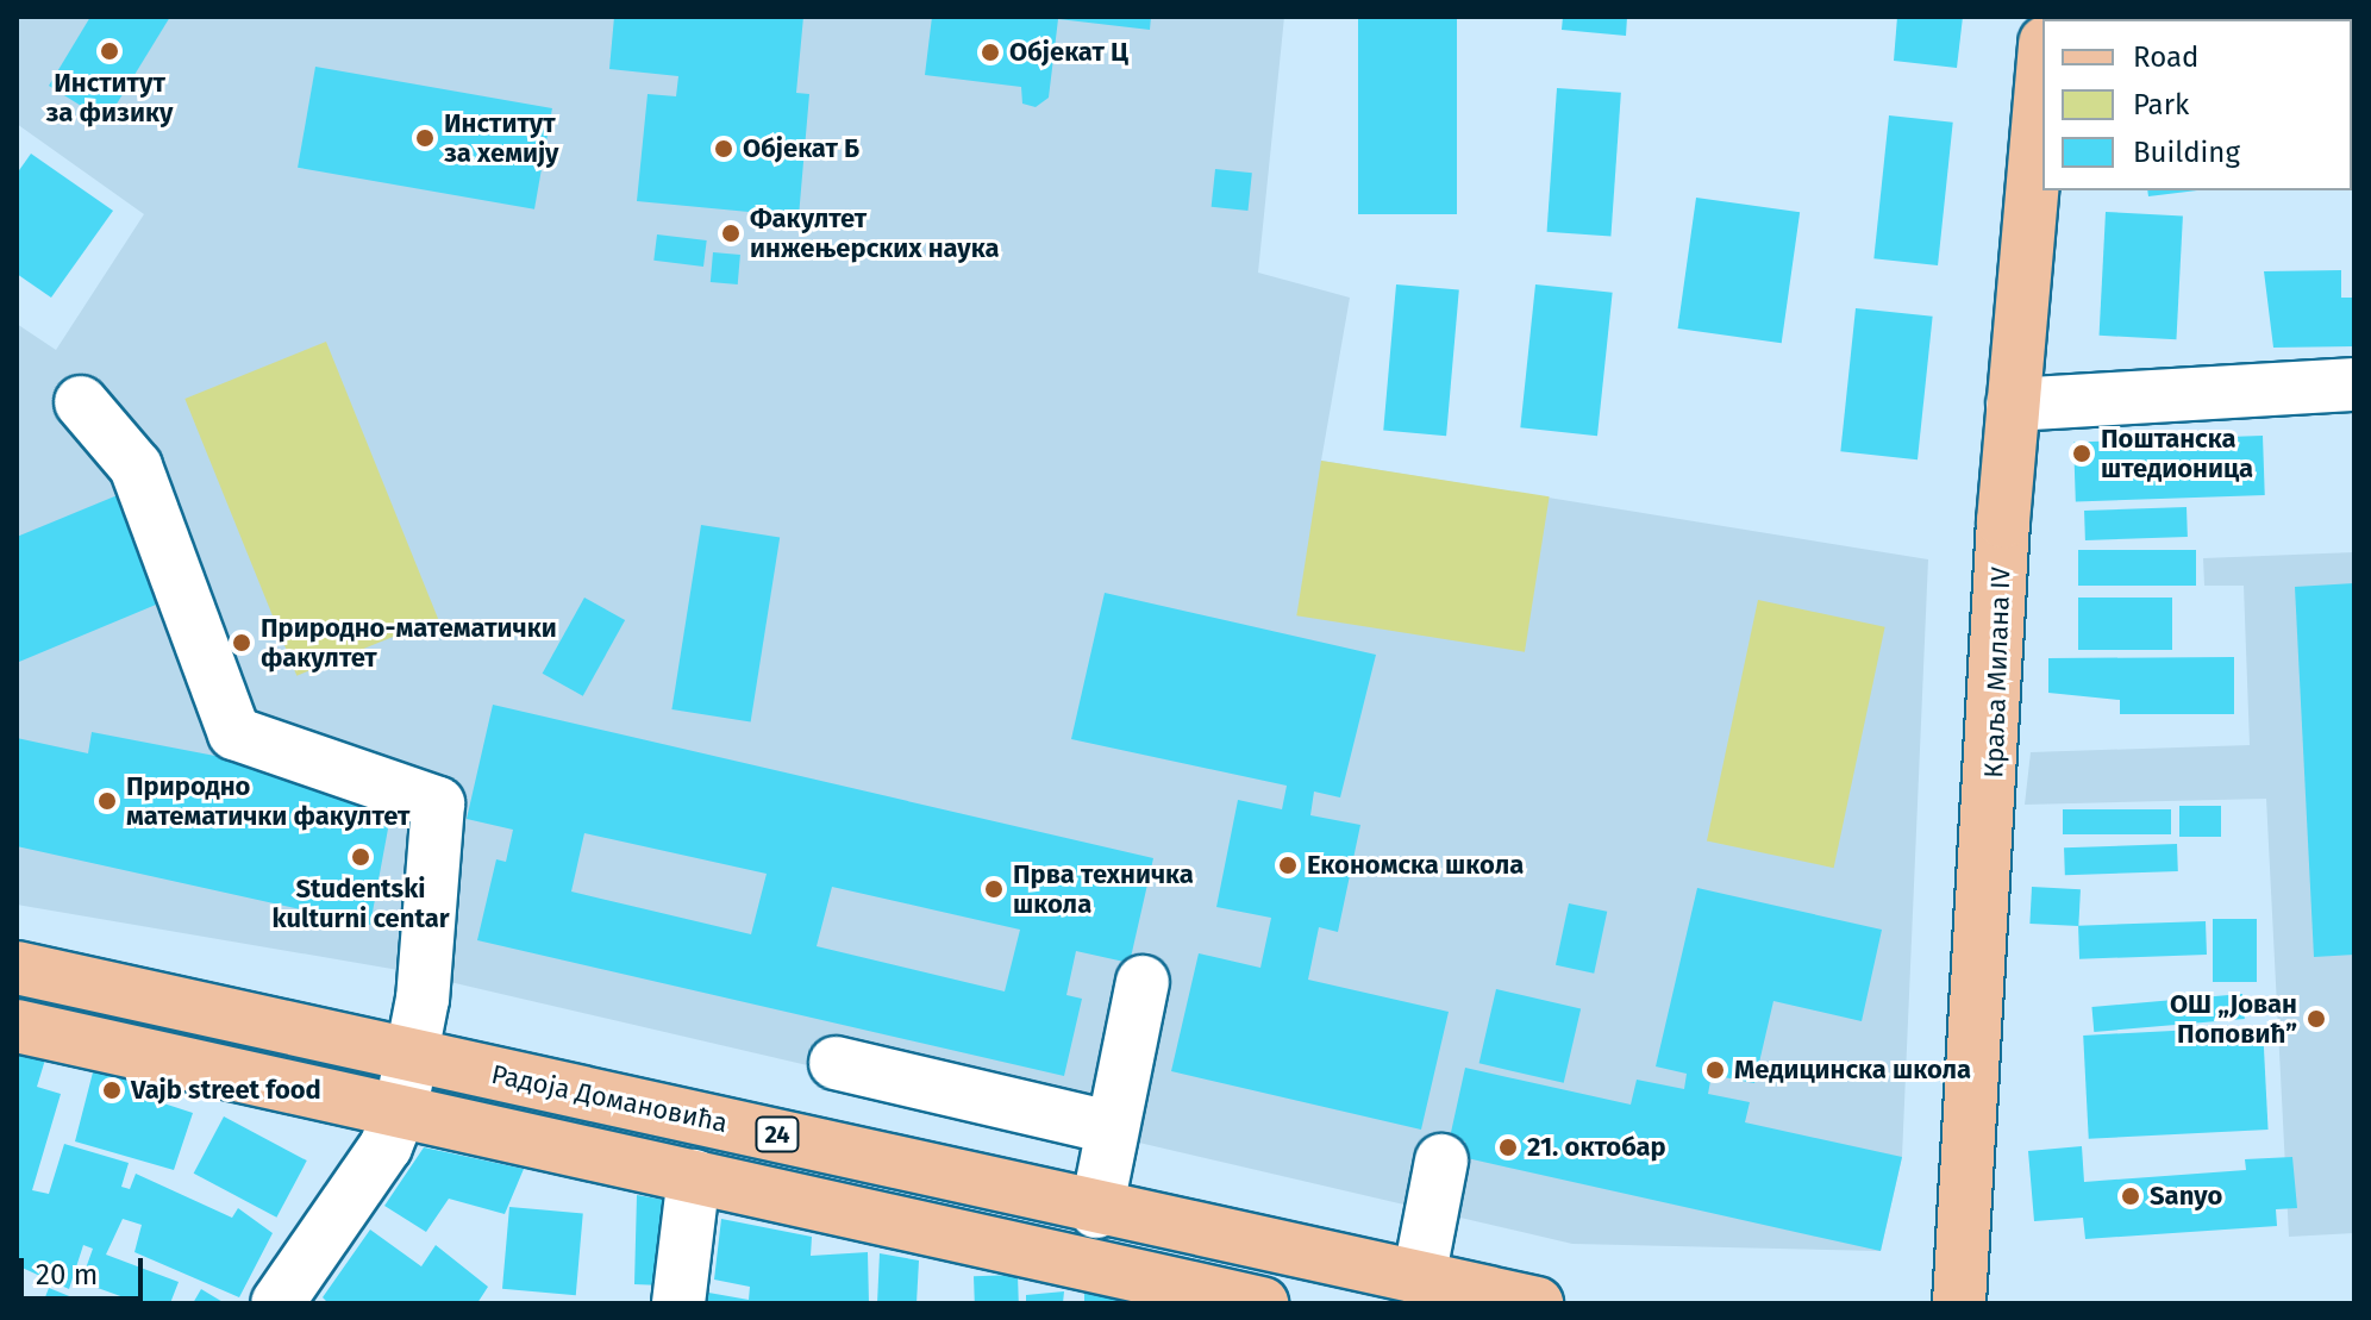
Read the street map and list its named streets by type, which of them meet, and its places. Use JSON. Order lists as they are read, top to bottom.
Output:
{
  "streets": {
    "main road": ["Краља Милана IV", "Радоја Домановића", "24"]
  },
  "places": [
    "Институт за физику",
    "Објекат Ц",
    "Институт за хемију",
    "Објекат Б",
    "Факултет инжењерских наука",
    "Поштанска штедионица",
    "Природно-математички факултет",
    "Природно математички факултет",
    "Studentski kulturni centar",
    "Економска школа",
    "Прва техничка школа",
    "ОШ „Јован Поповић”",
    "Медицинска школа",
    "Vajb street food",
    "21. октобар",
    "Sanyo"
  ],
  "legend": ["Road", "Park", "Building"],
  "scale_bar": "20 m"
}
